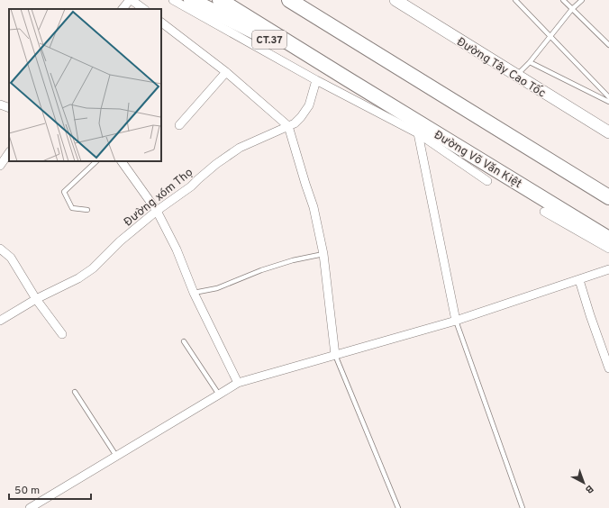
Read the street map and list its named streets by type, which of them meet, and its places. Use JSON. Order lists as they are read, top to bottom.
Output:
{
  "streets": {
    "highway": ["CT.37", "Đường Võ Văn Kiệt"],
    "main road": ["Đường Tây Cao Tốc"],
    "street": ["Đường xóm Thọ"]
  },
  "scale_bar": "50 m",
  "north": "bottom right"
}
